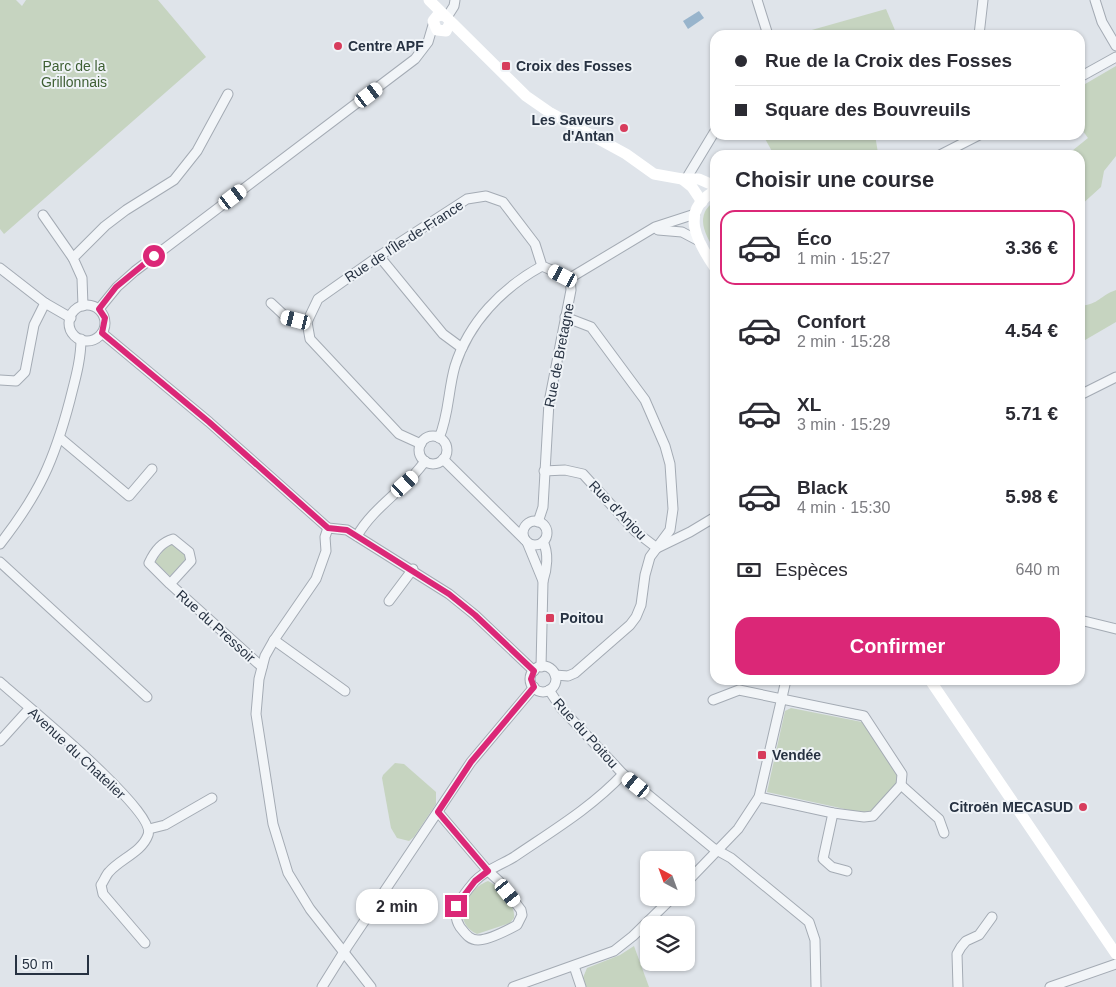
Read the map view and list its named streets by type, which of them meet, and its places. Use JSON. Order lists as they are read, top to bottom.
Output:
{
  "streets": {
    "street": [
      "Rue de l'Île-de-France",
      "Rue de Bretagne",
      "Rue d'Anjou",
      "Rue du Pressoir",
      "Rue du Poitou",
      "Avenue du Chatelier"
    ]
  },
  "crossings": [
    ["Rue de Bretagne", "Rue d'Anjou"]
  ],
  "parks": ["Parc de la Grillonnais"],
  "places": {
    "other": ["Centre APF", "Les Saveurs d'Antan", "Citroën MECASUD"],
    "transit": ["Croix des Fosses", "Poitou", "Vendée"]
  },
  "scale_bar": "50 m",
  "north": "top left",
  "page": {
    "banner": ["Rue de la Croix des Fosses", "Square des Bouvreuils"],
    "heading": "Choisir une course",
    "list": [
      {
        "name": "Éco",
        "note": "1 min · 15:27",
        "value": "3.36 €"
      },
      {
        "name": "Confort",
        "note": "2 min · 15:28",
        "value": "4.54 €"
      },
      {
        "name": "XL",
        "note": "3 min · 15:29",
        "value": "5.71 €"
      },
      {
        "name": "Black",
        "note": "4 min · 15:30",
        "value": "5.98 €"
      }
    ],
    "pay": ["Espèces", "640 m"],
    "buttons": "Confirmer",
    "bubble": "2 min",
    "scale": "50 m"
  }
}
